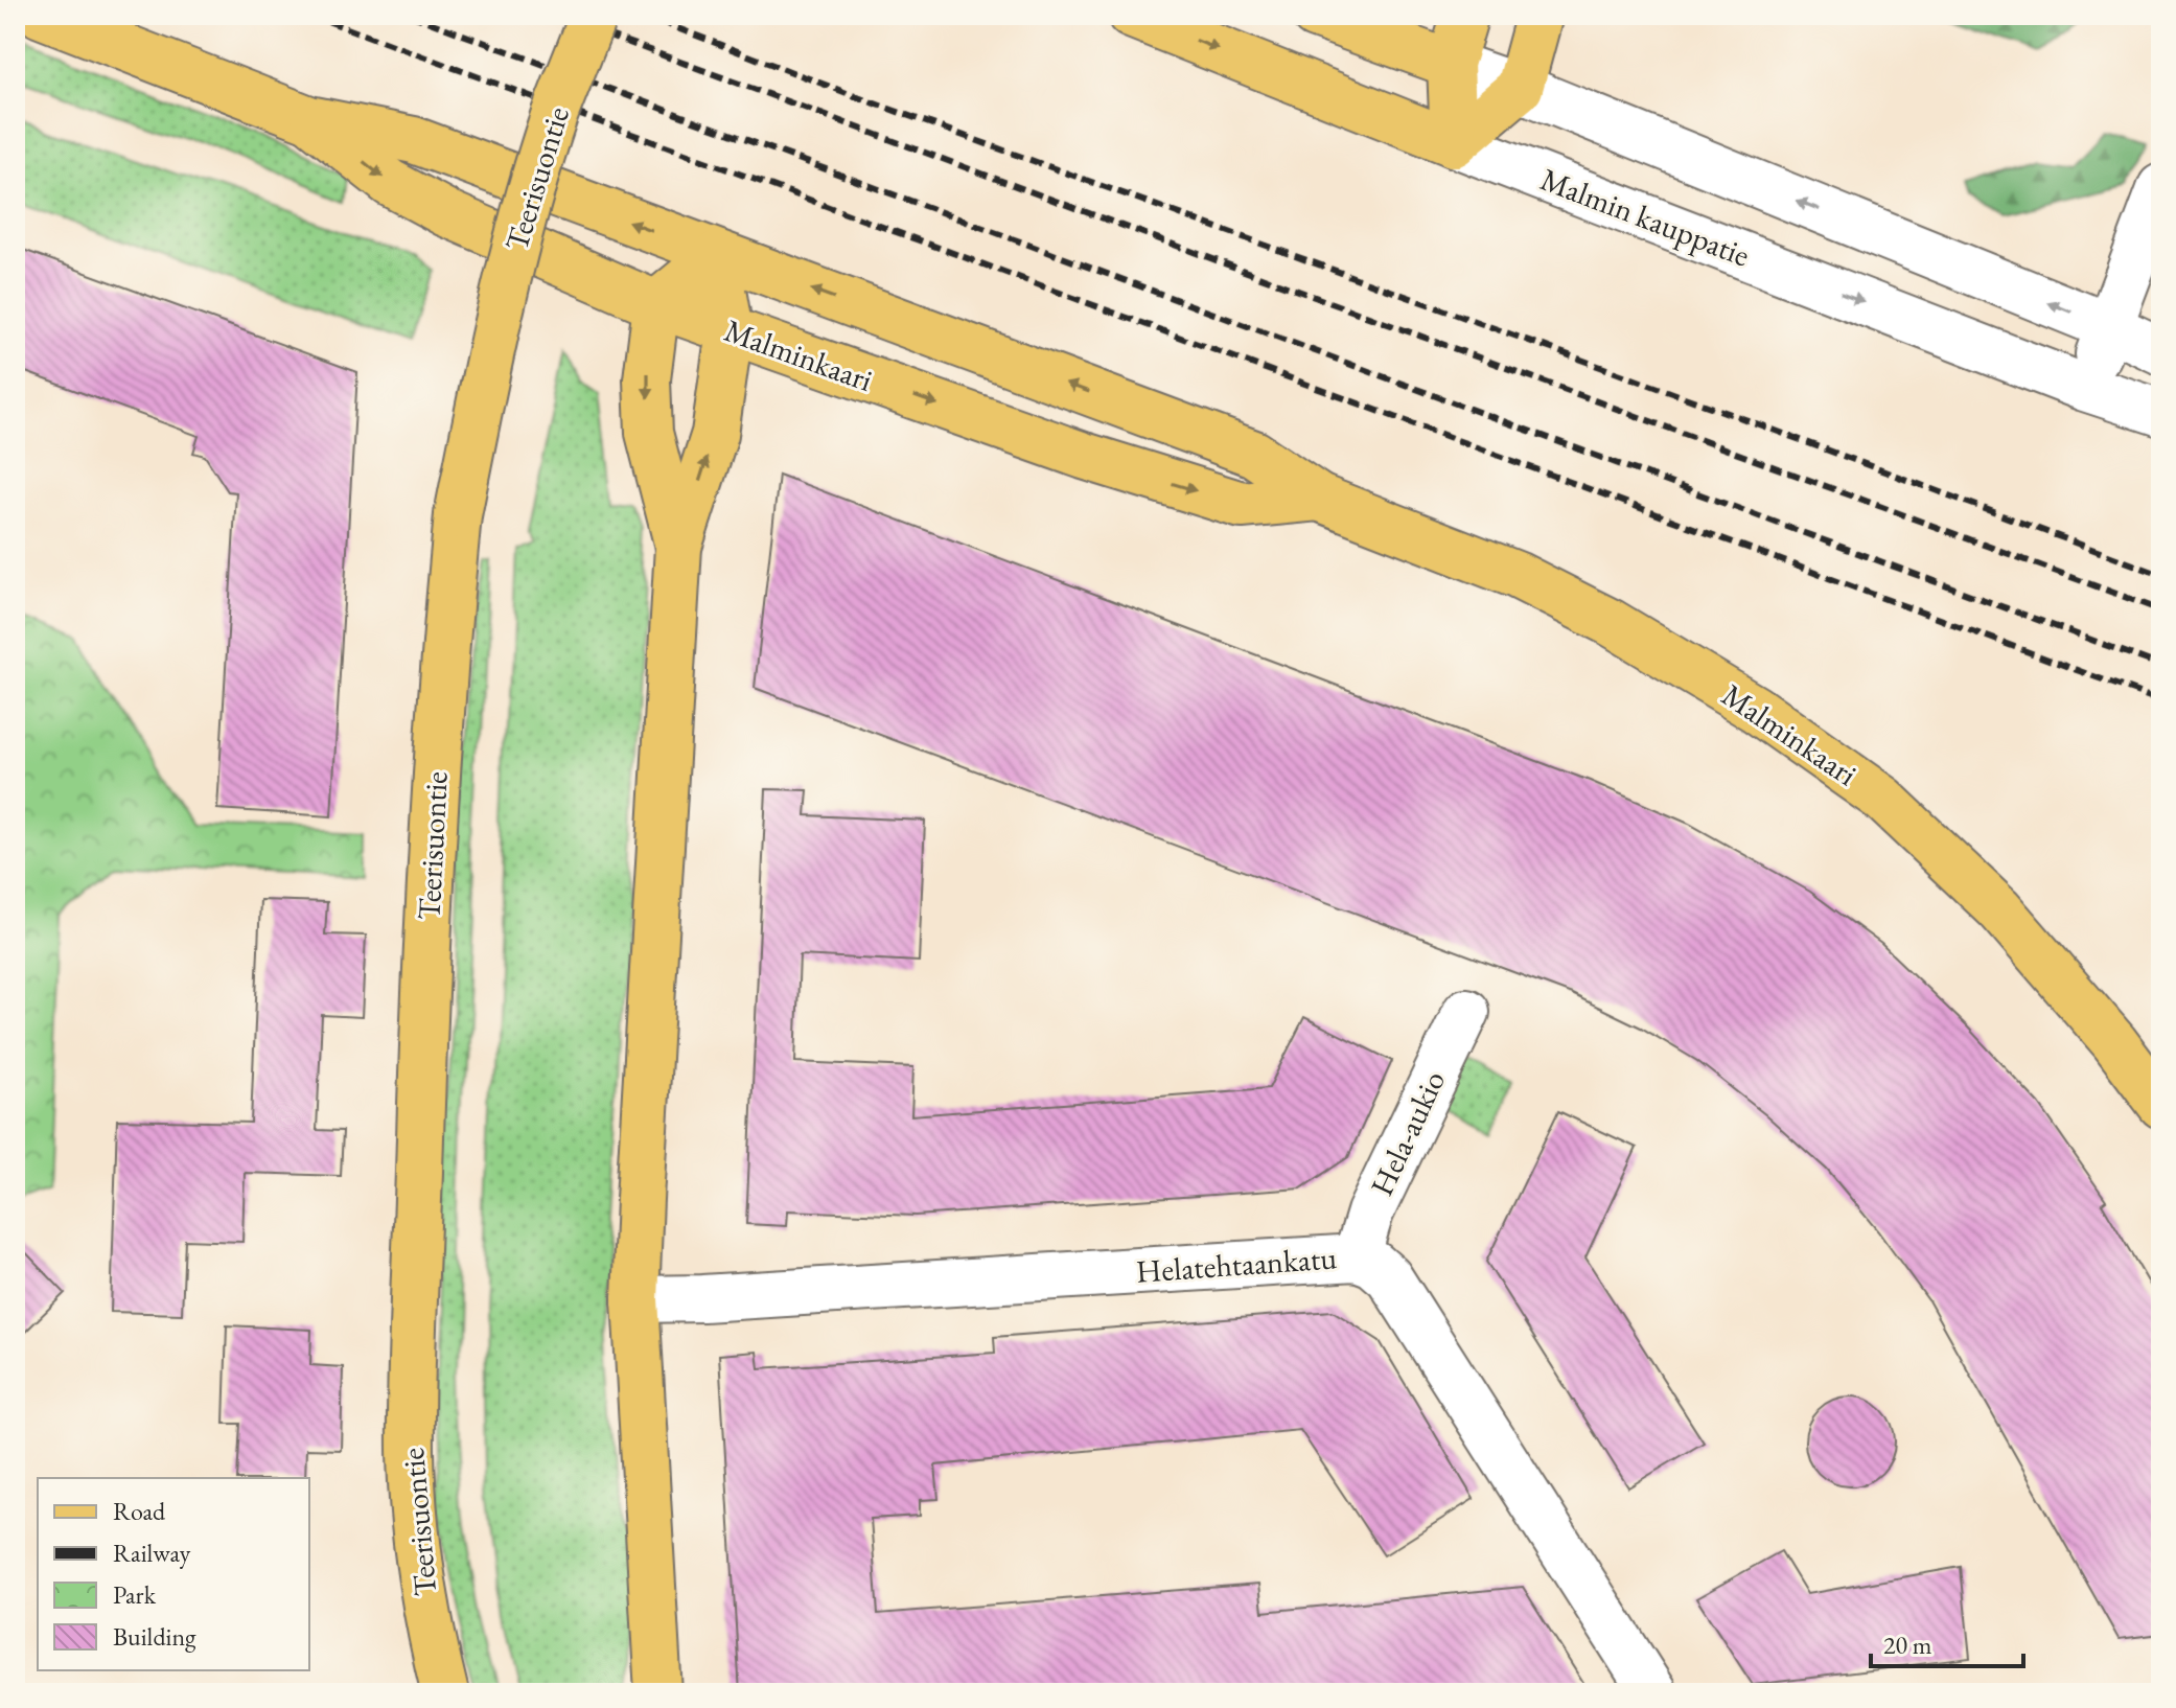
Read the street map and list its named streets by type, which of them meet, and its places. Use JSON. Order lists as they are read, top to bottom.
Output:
{
  "streets": {
    "main road": ["Teerisuontie", "Malmin kauppatie", "Malminkaari"],
    "street": ["Hela-aukio", "Helatehtaankatu"]
  },
  "crossings": [
    ["Hela-aukio", "Helatehtaankatu"]
  ],
  "one_way": ["Malmin kauppatie"],
  "legend": [
    "Road",
    "Railway",
    "Park",
    "Building"
  ],
  "scale_bar": "20 m"
}
